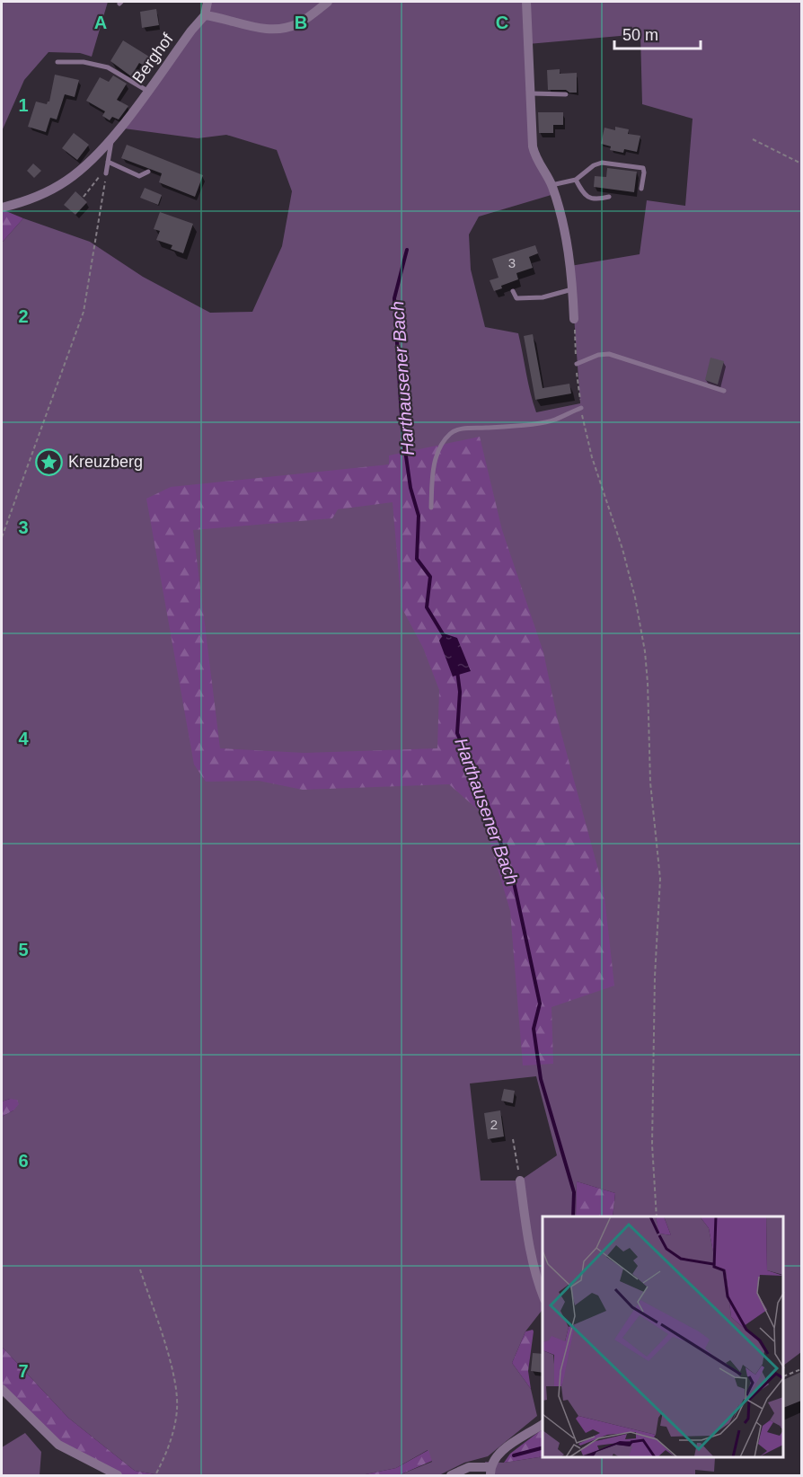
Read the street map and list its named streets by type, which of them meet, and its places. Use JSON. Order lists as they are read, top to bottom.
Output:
{
  "streets": {
    "street": ["Berghof"]
  },
  "water": ["Harthausener Bach"],
  "places": {
    "place": ["Kreuzberg"]
  },
  "house_numbers": ["3", "2"],
  "scale_bar": "50 m",
  "grid": {
    "columns": ["A", "B", "C"],
    "rows": [
      "1",
      "2",
      "3",
      "4",
      "5",
      "6",
      "7"
    ]
  }
}
